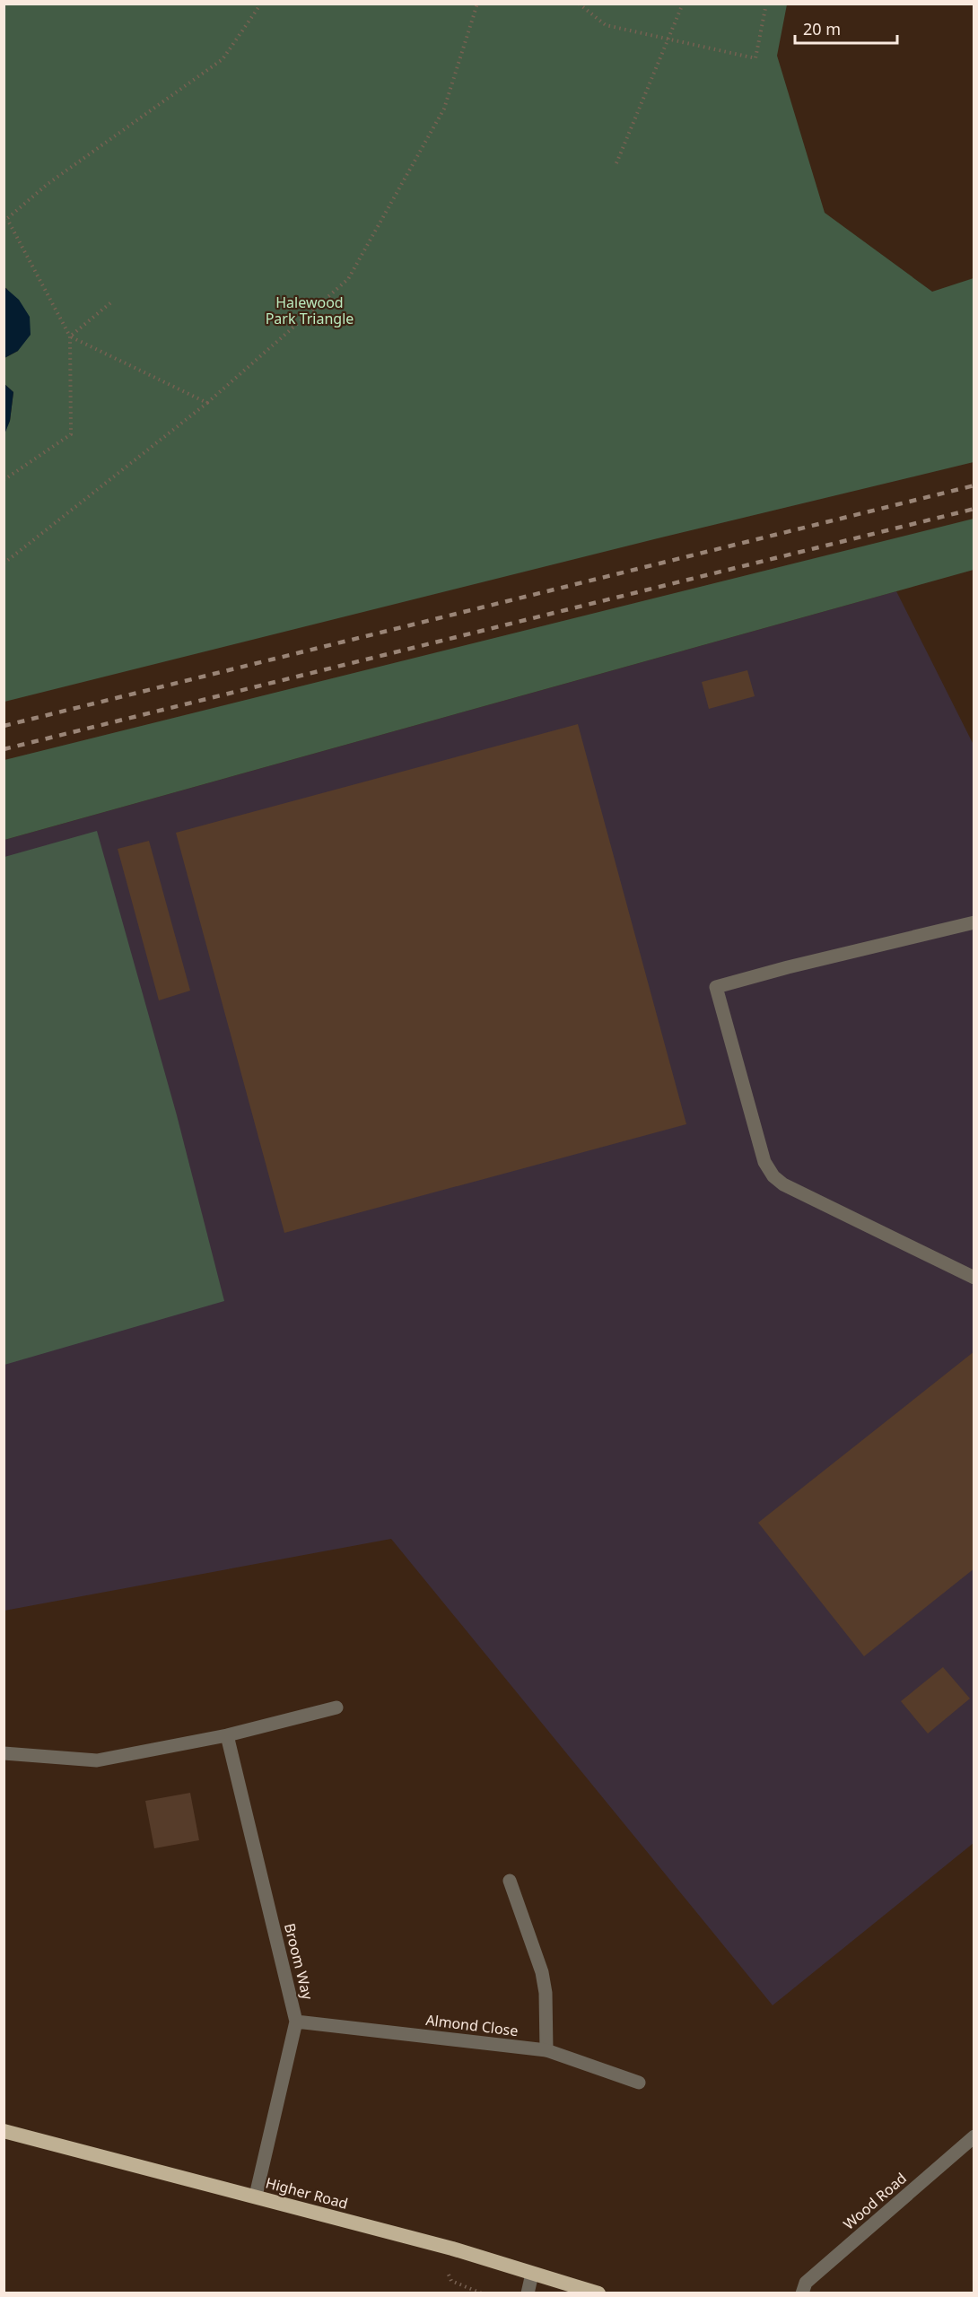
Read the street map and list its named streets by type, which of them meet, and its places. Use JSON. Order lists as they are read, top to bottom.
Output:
{
  "streets": {
    "highway": ["Higher Road"],
    "street": ["Broom Way", "Almond Close", "Wood Road"]
  },
  "crossings": [
    ["Broom Way", "Almond Close"],
    ["Broom Way", "Higher Road"]
  ],
  "parks": ["Halewood Park Triangle"],
  "scale_bar": "20 m"
}
